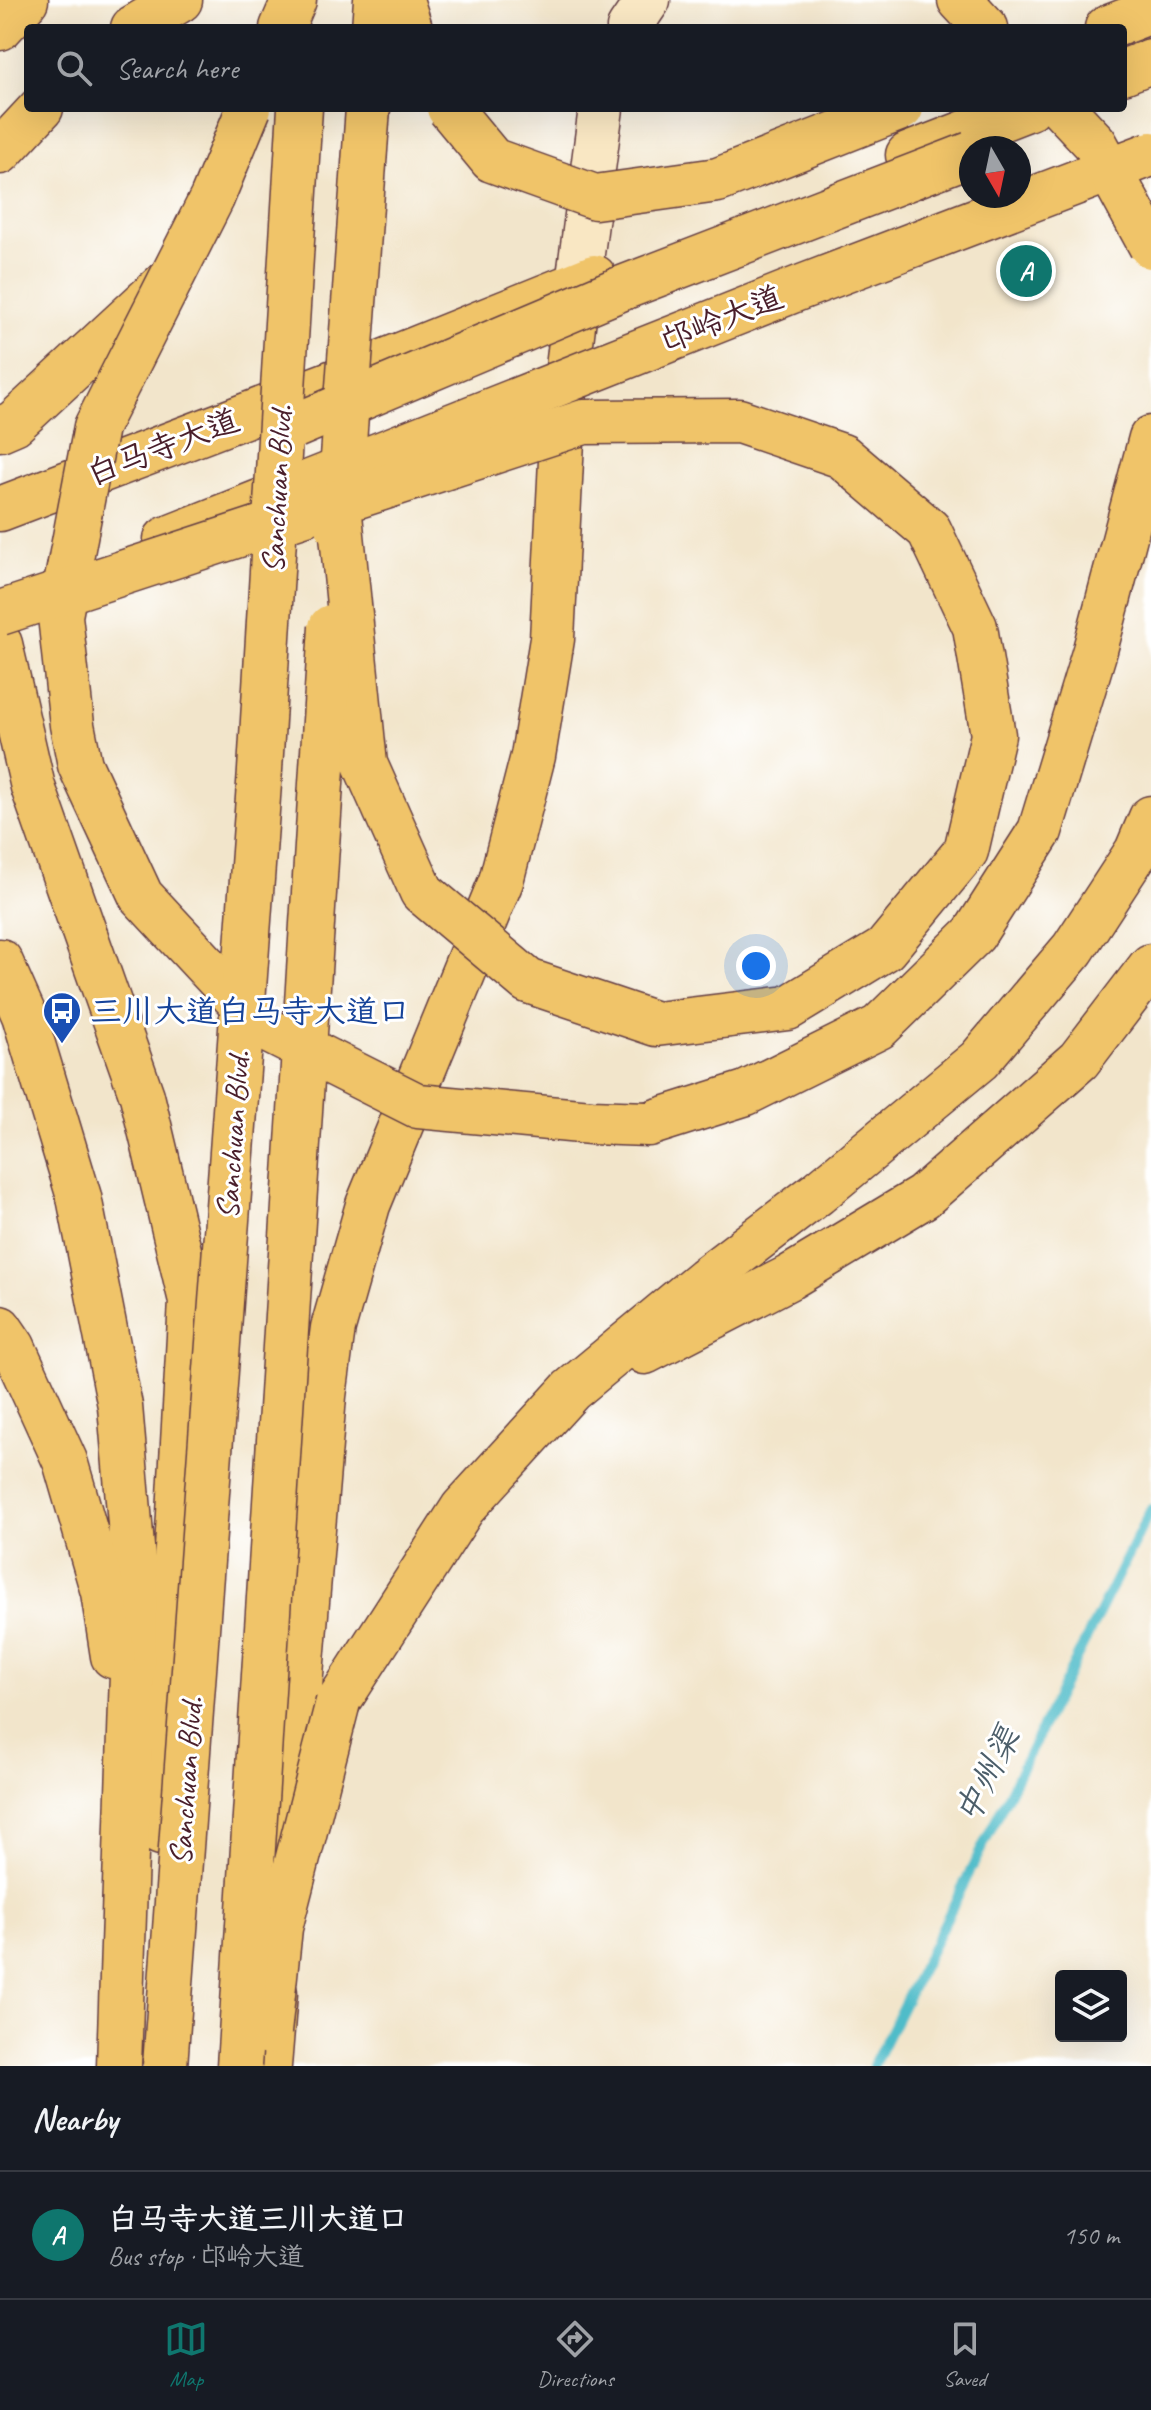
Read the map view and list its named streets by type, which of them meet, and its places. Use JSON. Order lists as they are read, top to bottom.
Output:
{
  "streets": {
    "main road": ["邙岭大道", "白马寺大道", "Sanchuan Blvd."]
  },
  "crossings": [
    ["邙岭大道", "白马寺大道"],
    ["邙岭大道", "Sanchuan Blvd."]
  ],
  "water": ["中州渠"],
  "places": {
    "bus stop": ["三川大道白马寺大道口"]
  },
  "north": "bottom",
  "page": {
    "search": "Search here",
    "pins": "A",
    "heading": "Nearby",
    "list": [
      {
        "mark": "A",
        "name": "白马寺大道三川大道口",
        "note": "Bus stop · 邙岭大道",
        "value": "150 m"
      }
    ],
    "nav": ["Map", "Directions", "Saved"]
  }
}
